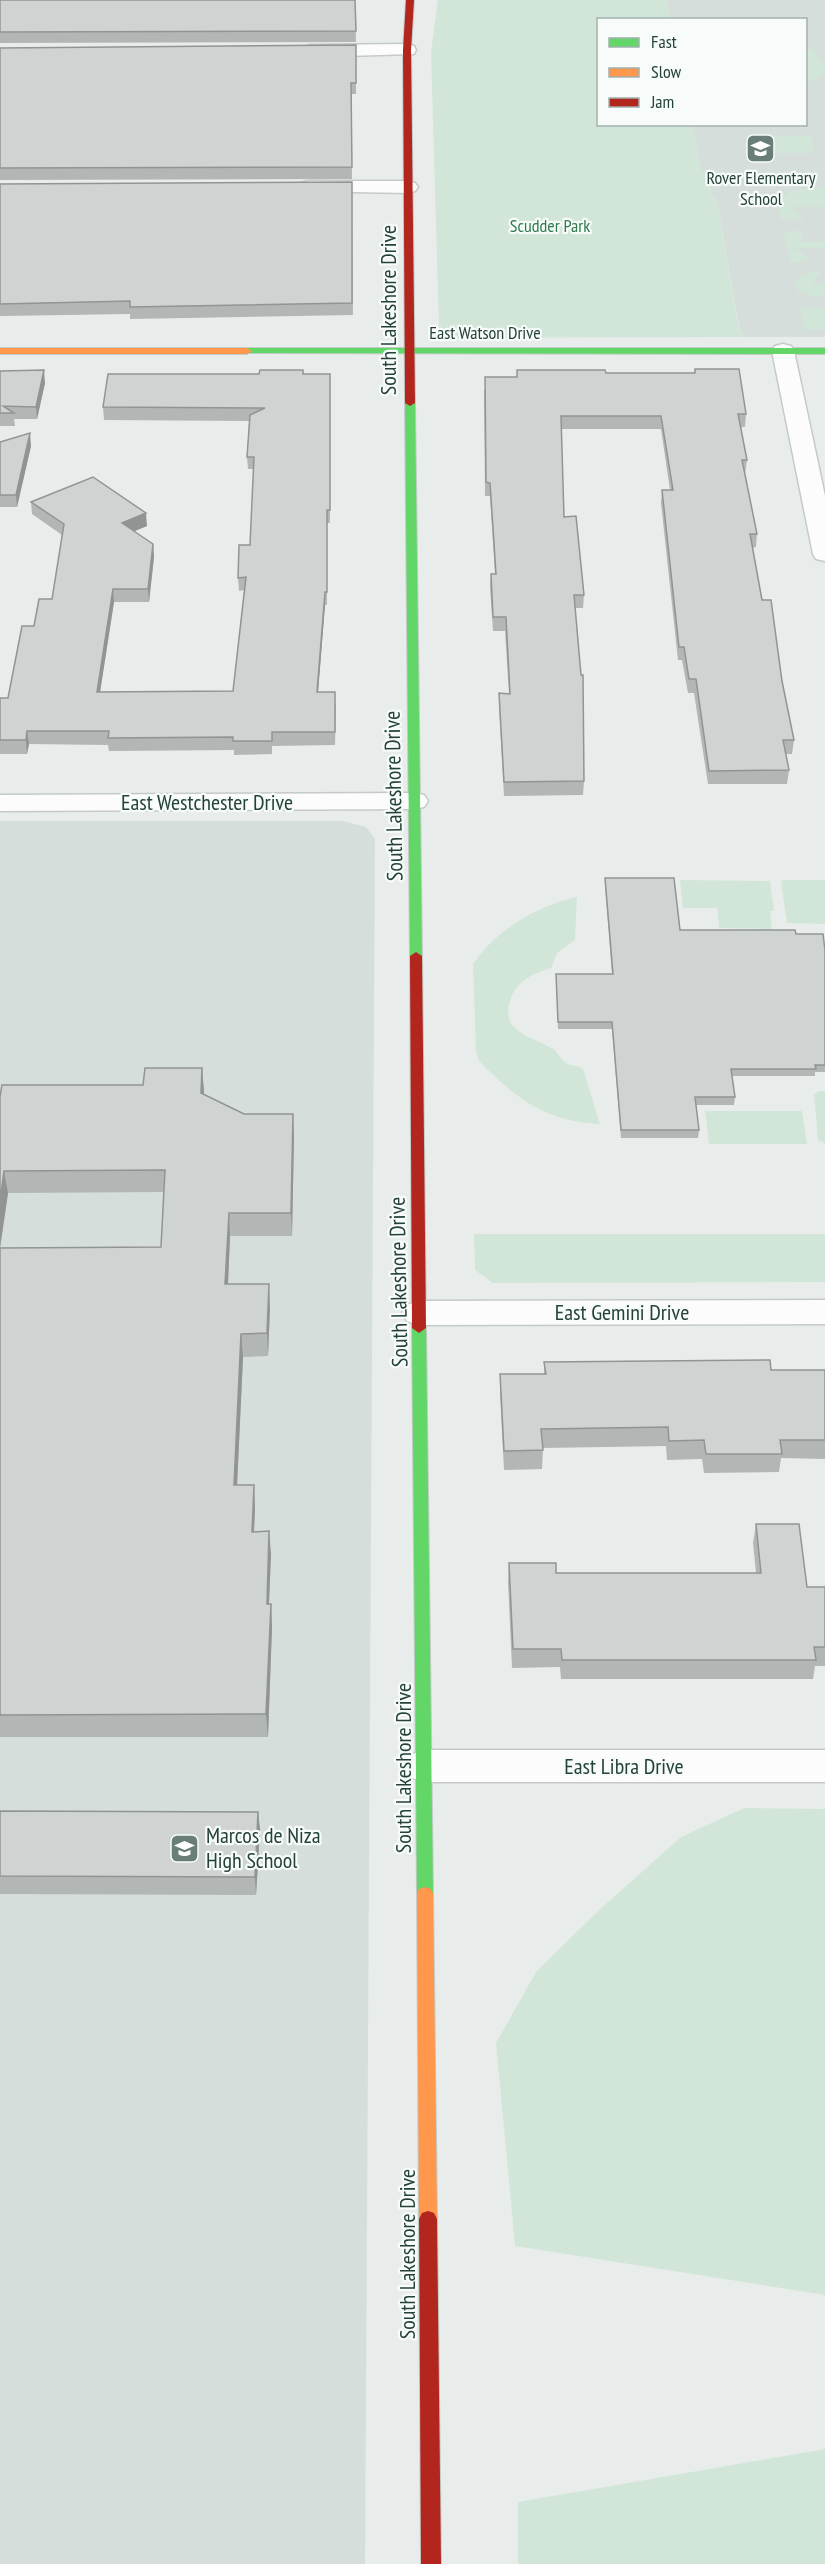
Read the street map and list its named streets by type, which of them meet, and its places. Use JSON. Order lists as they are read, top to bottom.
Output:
{
  "streets": {
    "street": [
      "South Lakeshore Drive",
      "East Watson Drive",
      "East Westchester Drive",
      "East Gemini Drive",
      "East Libra Drive"
    ]
  },
  "crossings": [
    ["South Lakeshore Drive", "East Watson Drive"],
    ["South Lakeshore Drive", "East Westchester Drive"],
    ["South Lakeshore Drive", "East Gemini Drive"],
    ["South Lakeshore Drive", "East Libra Drive"]
  ],
  "parks": ["Scudder Park"],
  "places": {
    "school or university": ["Rover Elementary School", "Marcos de Niza High School"]
  },
  "legend": ["Fast", "Slow", "Jam"]
}
